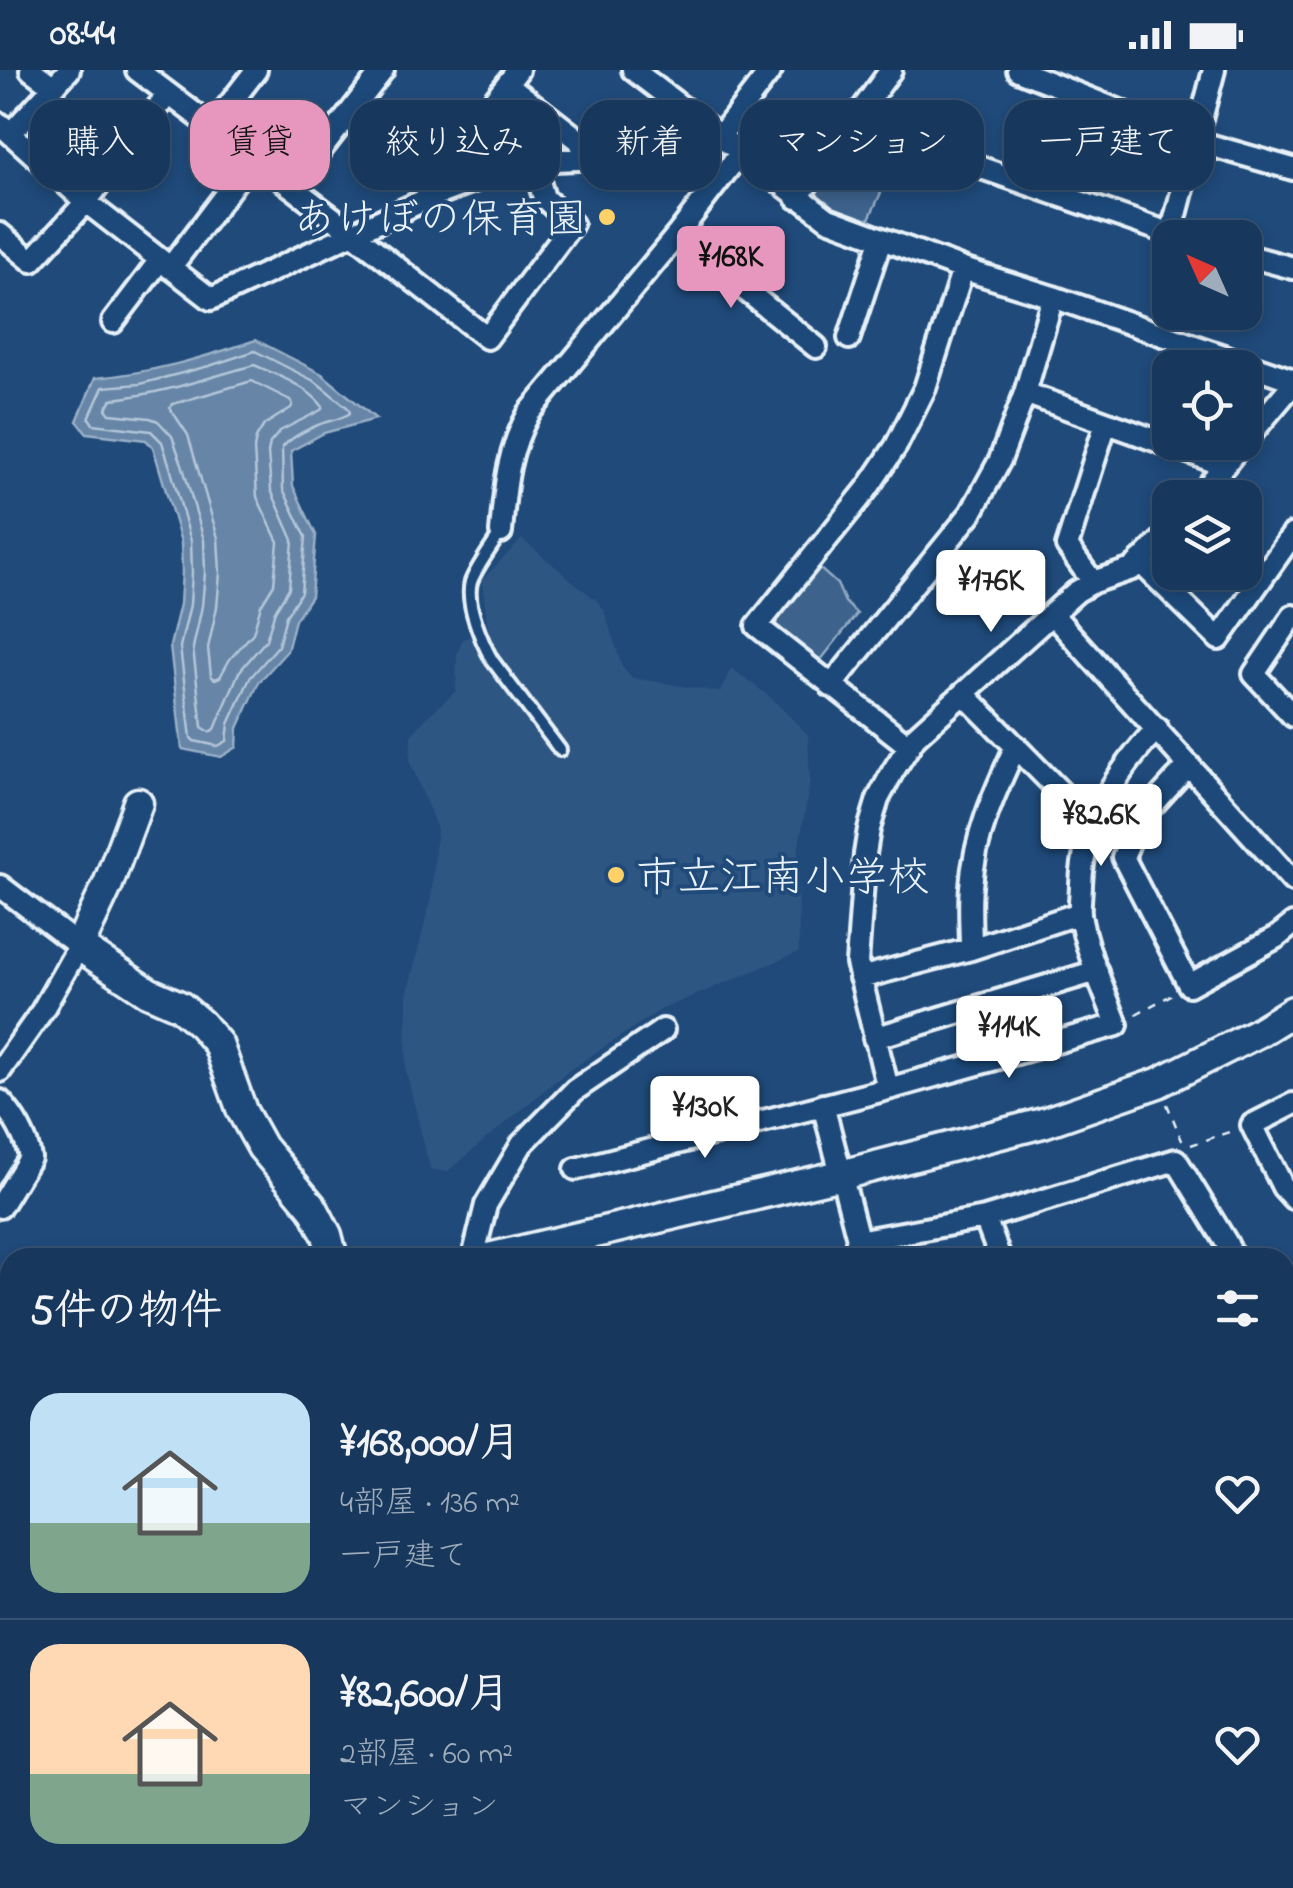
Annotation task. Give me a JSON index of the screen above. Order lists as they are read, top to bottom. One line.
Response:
{"places":["あけぼの保育園","市立江南小学校"],"north":"top left","page":{"status":"08:44","chip":["購入","賃貸","絞り込み","新着","マンション","一戸建て"],"price":["¥168K","¥176K","¥82.6K","¥114K","¥130K"],"heading":"5件の物件","list":[{"name":"¥168,000/月","note":"4部屋 · 136 m² · 一戸建て"},{"name":"¥82,600/月","note":"2部屋 · 60 m² · マンション"}]}}
